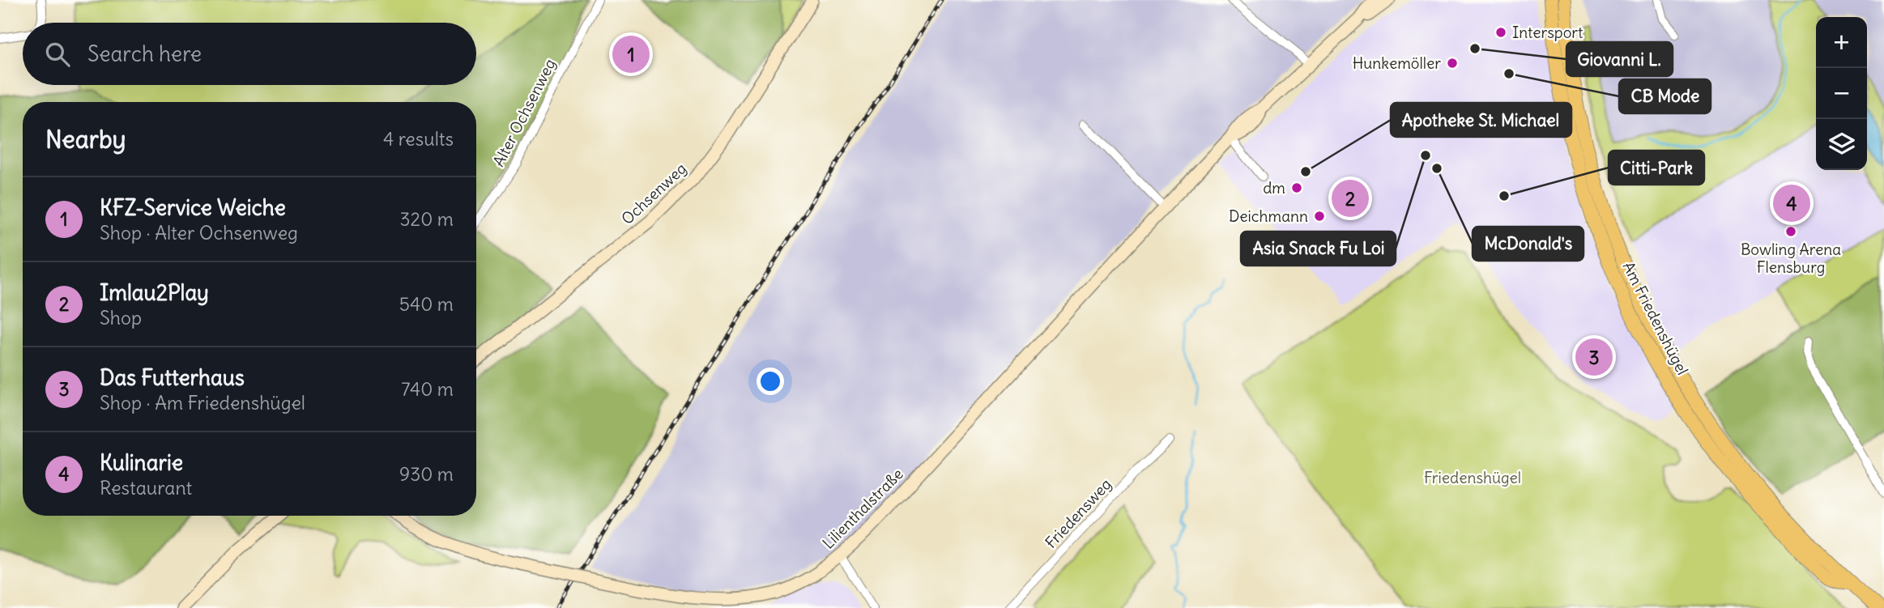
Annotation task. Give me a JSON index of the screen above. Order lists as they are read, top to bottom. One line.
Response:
{"streets":{"main road":["Am Friedenshügel"],"street":["Alter Ochsenweg","Ochsenweg","Lilienthalstraße","Friedensweg"]},"parks":["Friedenshügel"],"places":["Intersport","Giovanni L.","Hunkemöller","CB Mode","Asia Snack Fu Loi","McDonald's","Apotheke St. Michael","dm","Citti-Park","Deichmann","Bowling Arena Flensburg"],"page":{"map_buttons":["+","−"],"search":"Search here","pins":["1","2","4","3"],"heading":["Nearby","4 results"],"list":[{"mark":"1","name":"KFZ-Service Weiche","note":"Shop · Alter Ochsenweg","value":"320 m"},{"mark":"2","name":"Imlau2Play","note":"Shop","value":"540 m"},{"mark":"3","name":"Das Futterhaus","note":"Shop · Am Friedenshügel","value":"740 m"},{"mark":"4","name":"Kulinarie","note":"Restaurant","value":"930 m"}]}}
